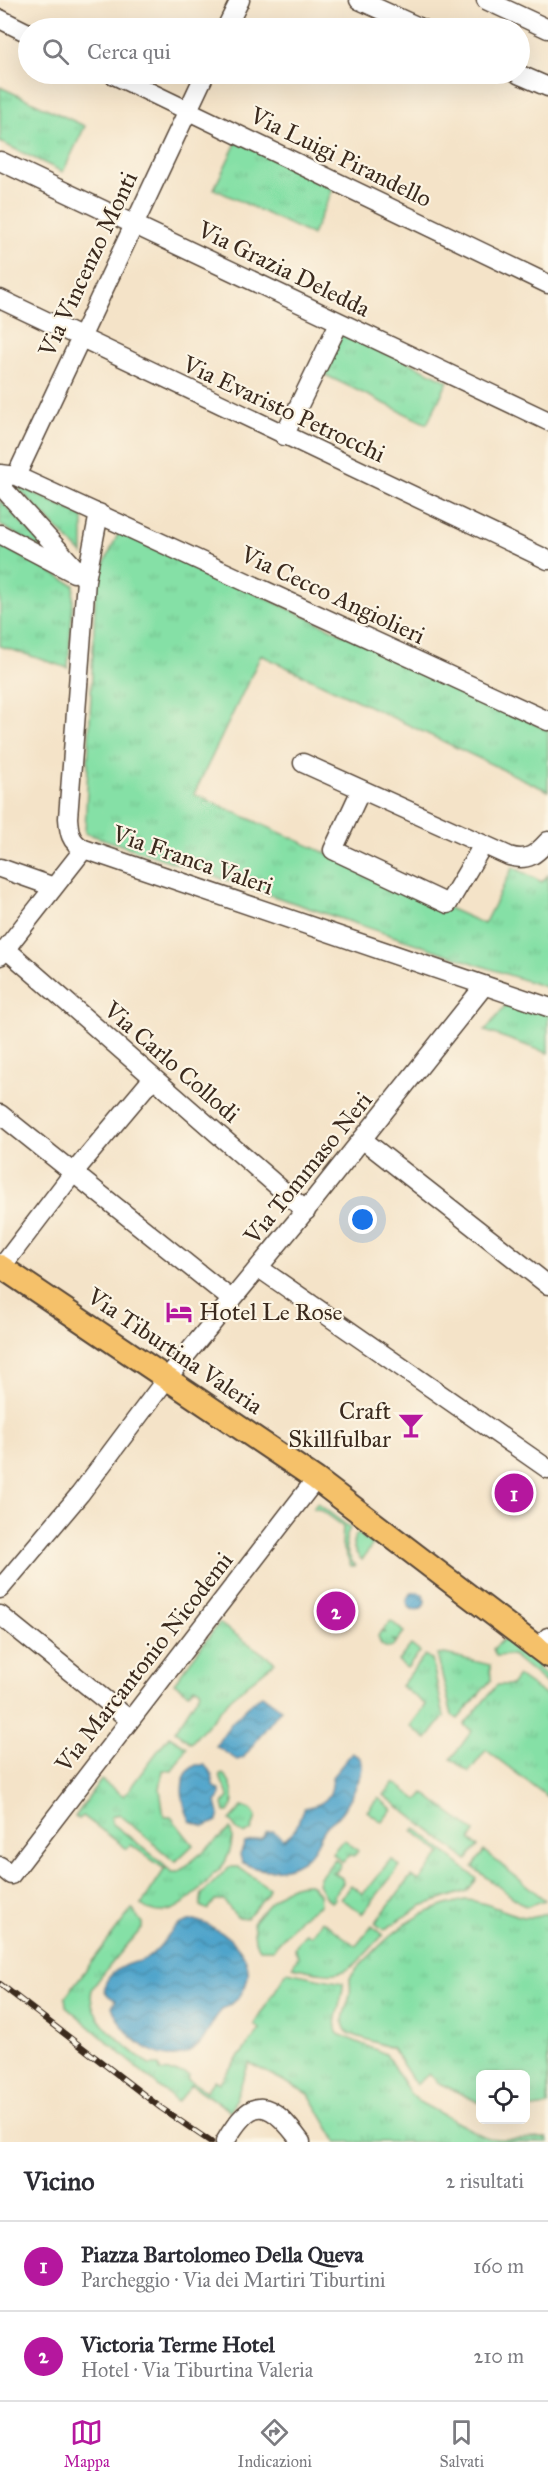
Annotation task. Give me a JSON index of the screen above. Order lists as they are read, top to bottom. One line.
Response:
{"streets":{"main road":["Via Tiburtina Valeria"],"street":["Via Luigi Pirandello","Via Vincenzo Monti","Via Grazia Deledda","Via Evaristo Petrocchi","Via Cecco Angiolieri","Via Franca Valeri","Via Carlo Collodi","Via Tommaso Neri","Via Marcantonio Nicodemi"]},"crossings":[["Via Luigi Pirandello","Via Vincenzo Monti"],["Via Vincenzo Monti","Via Grazia Deledda"],["Via Vincenzo Monti","Via Evaristo Petrocchi"],["Via Vincenzo Monti","Via Cecco Angiolieri"],["Via Cecco Angiolieri","Via Franca Valeri"],["Via Franca Valeri","Via Tommaso Neri"],["Via Carlo Collodi","Via Tommaso Neri"],["Via Tommaso Neri","Via Tiburtina Valeria"],["Via Tiburtina Valeria","Via Marcantonio Nicodemi"]],"places":{"hotel":["Hotel Le Rose"],"bar":["Craft Skillfulbar"]},"page":{"search":"Cerca qui","pins":["1","2"],"heading":["Vicino","2 risultati"],"list":[{"mark":"1","name":"Piazza Bartolomeo Della Queva","note":"Parcheggio · Via dei Martiri Tiburtini","value":"160 m"},{"mark":"2","name":"Victoria Terme Hotel","note":"Hotel · Via Tiburtina Valeria","value":"210 m"}],"nav":["Mappa","Indicazioni","Salvati"]}}
